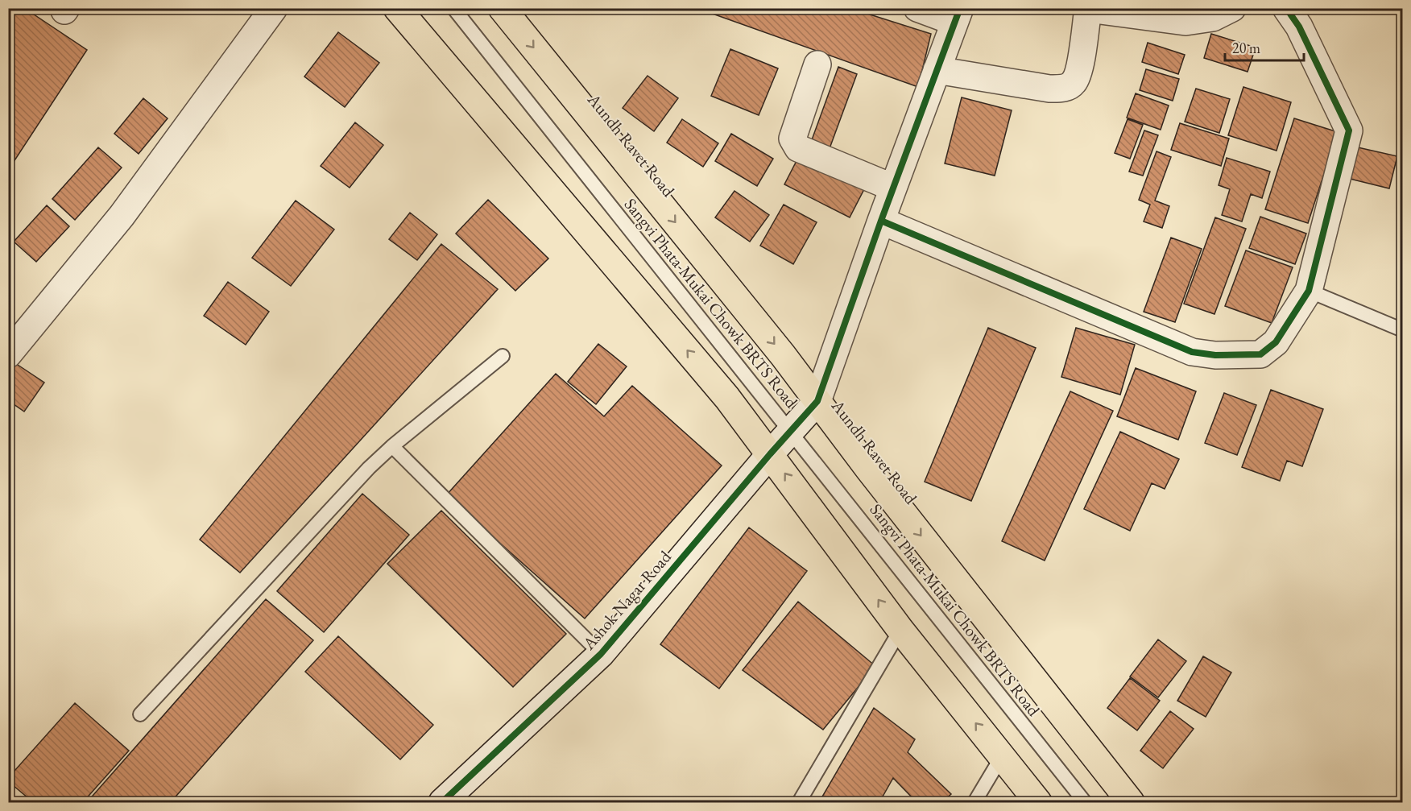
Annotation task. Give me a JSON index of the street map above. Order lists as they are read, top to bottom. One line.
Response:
{"streets":{"main road":["Aundh Ravet Road"],"street":["Ashok Nagar Road"],"lane":["Sangvi Phata-Mukai Chowk BRTS Road"]},"crossings":[["Aundh Ravet Road","Ashok Nagar Road"],["Sangvi Phata-Mukai Chowk BRTS Road","Ashok Nagar Road"]],"scale_bar":"20 m"}
